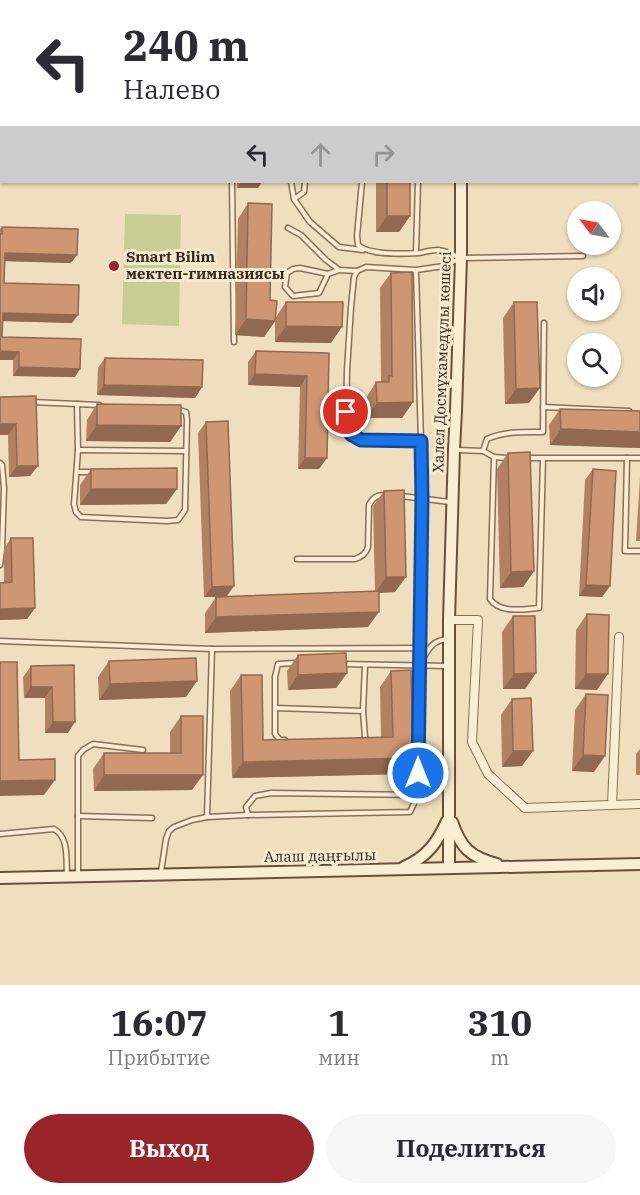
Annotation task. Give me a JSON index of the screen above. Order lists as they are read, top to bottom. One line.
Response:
{"streets":{"main road":["Халел Досмұхамедұлы көшесі","Алаш даңғылы"]},"crossings":[["Халел Досмұхамедұлы көшесі","Алаш даңғылы"]],"places":["Smart Bilim мектеп-гимназиясы"],"north":"top left","page":{"turn":["240 m","Налево"],"eta":["16:07","Прибытие","1","мин","310","m"],"buttons":["Выход","Поделиться"]}}
